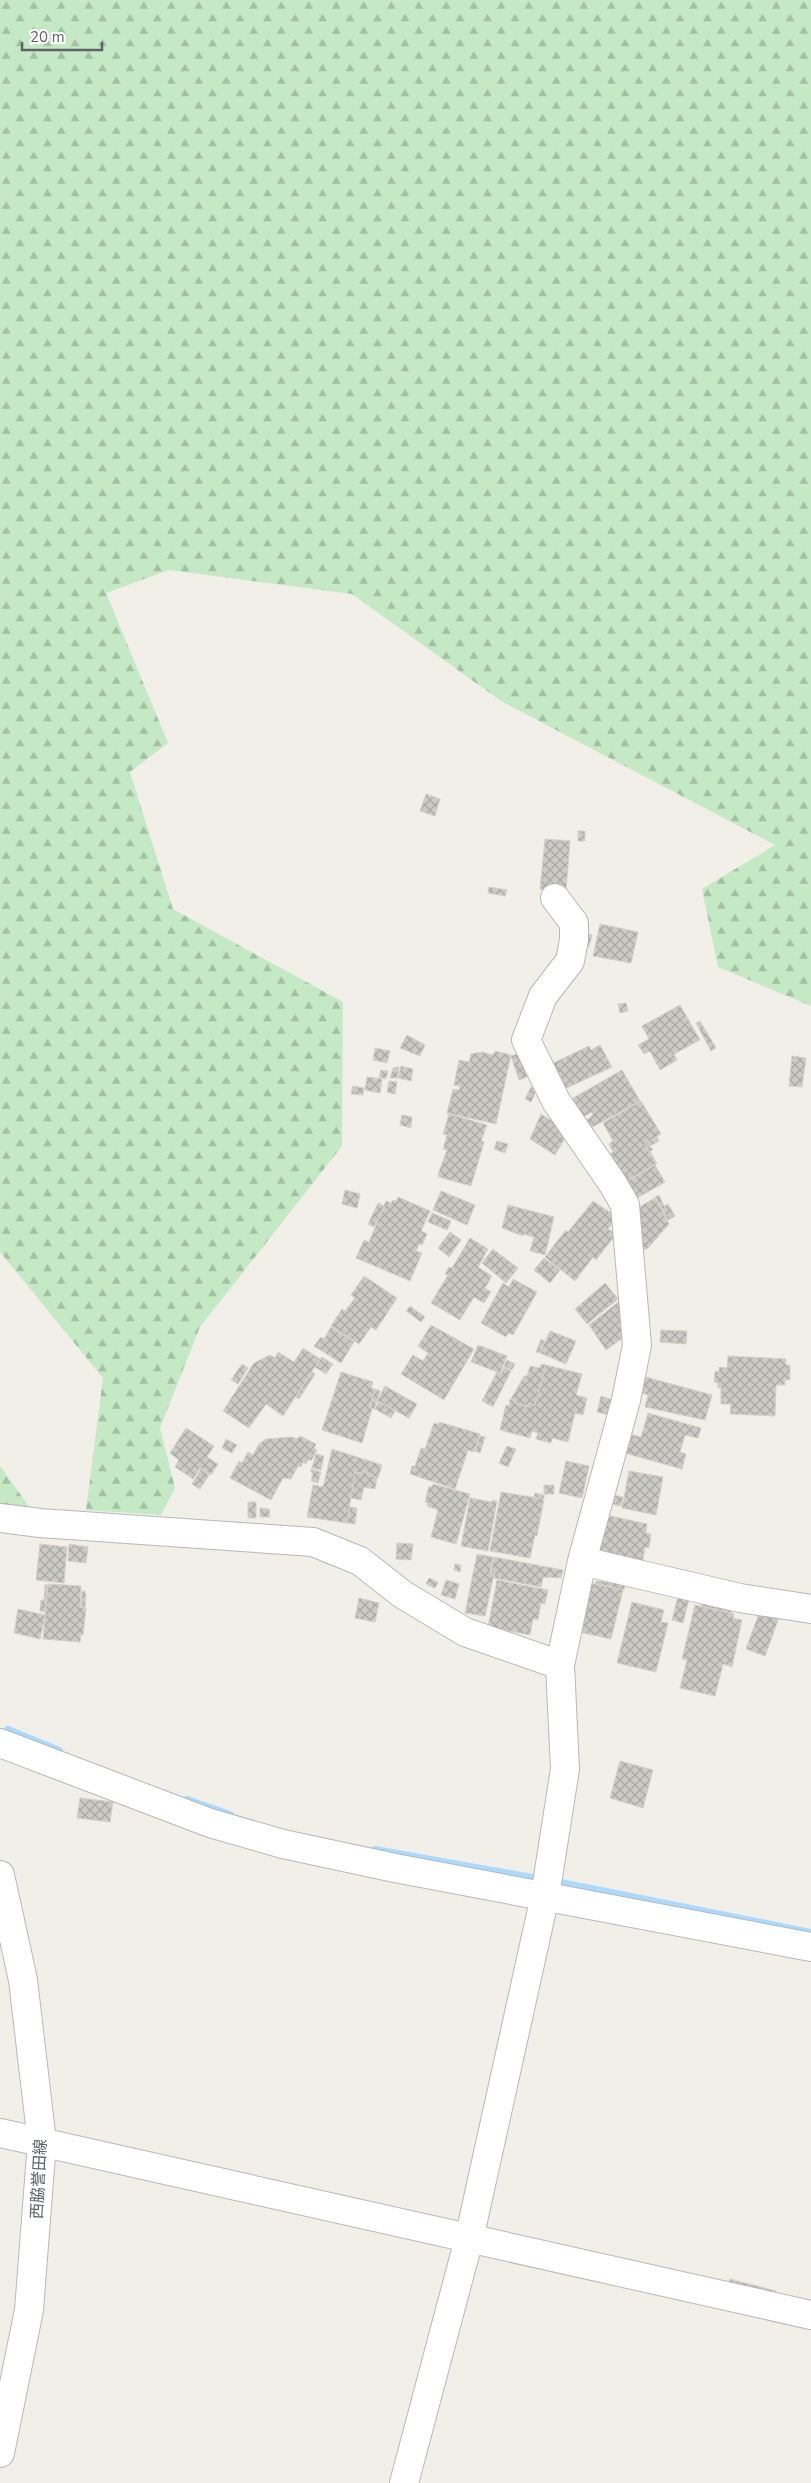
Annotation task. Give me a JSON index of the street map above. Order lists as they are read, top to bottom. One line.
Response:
{"streets":{"street":["西脇誉田線"]},"scale_bar":"20 m"}
